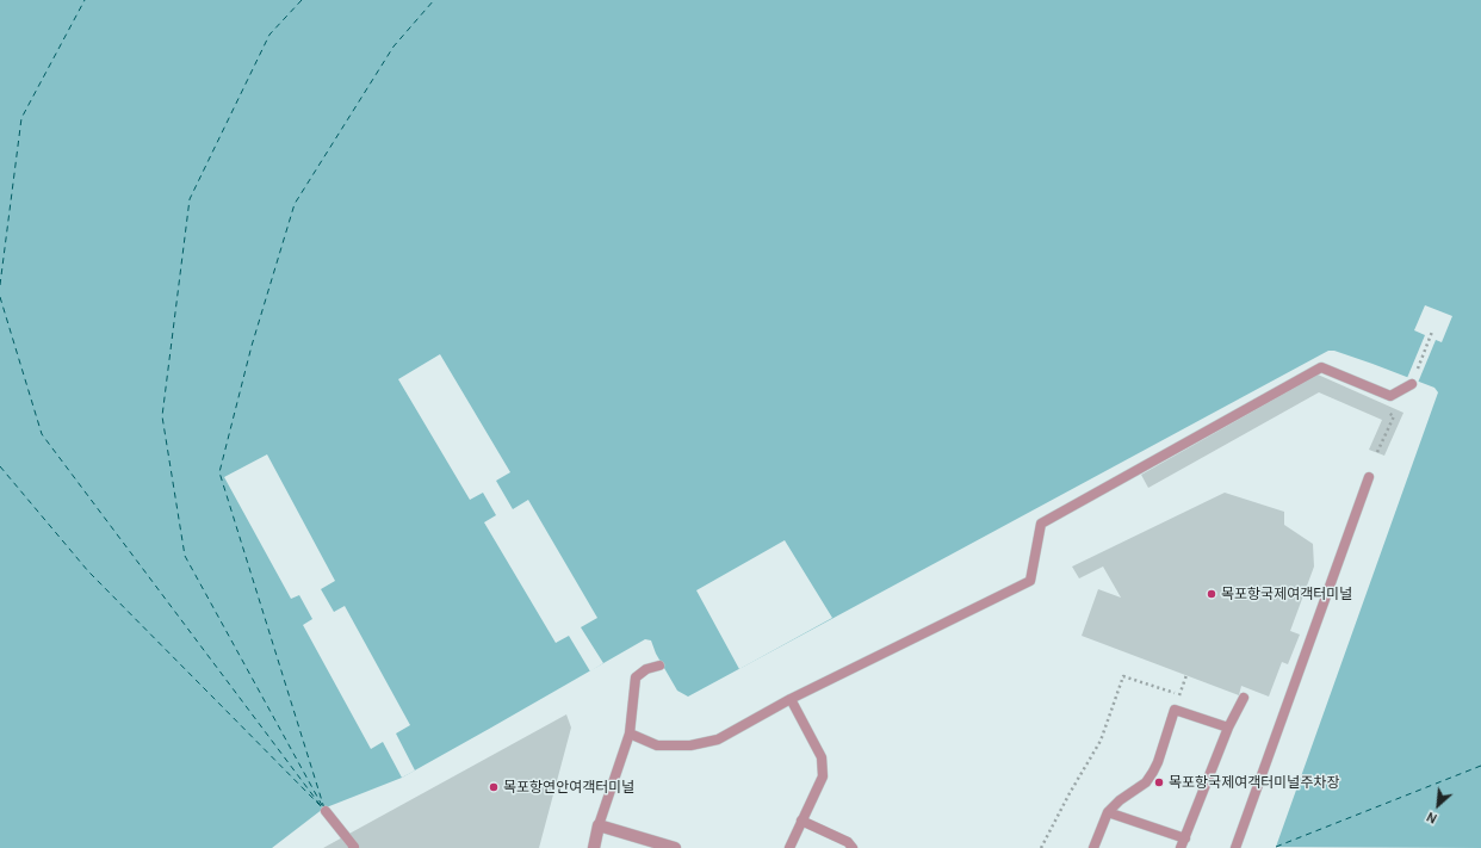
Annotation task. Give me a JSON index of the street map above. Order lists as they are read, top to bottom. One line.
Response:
{"places":["목포항국제여객터미널","목포항국제여객터미널주차장","목포항연안여객터미널"],"north":"bottom left"}
